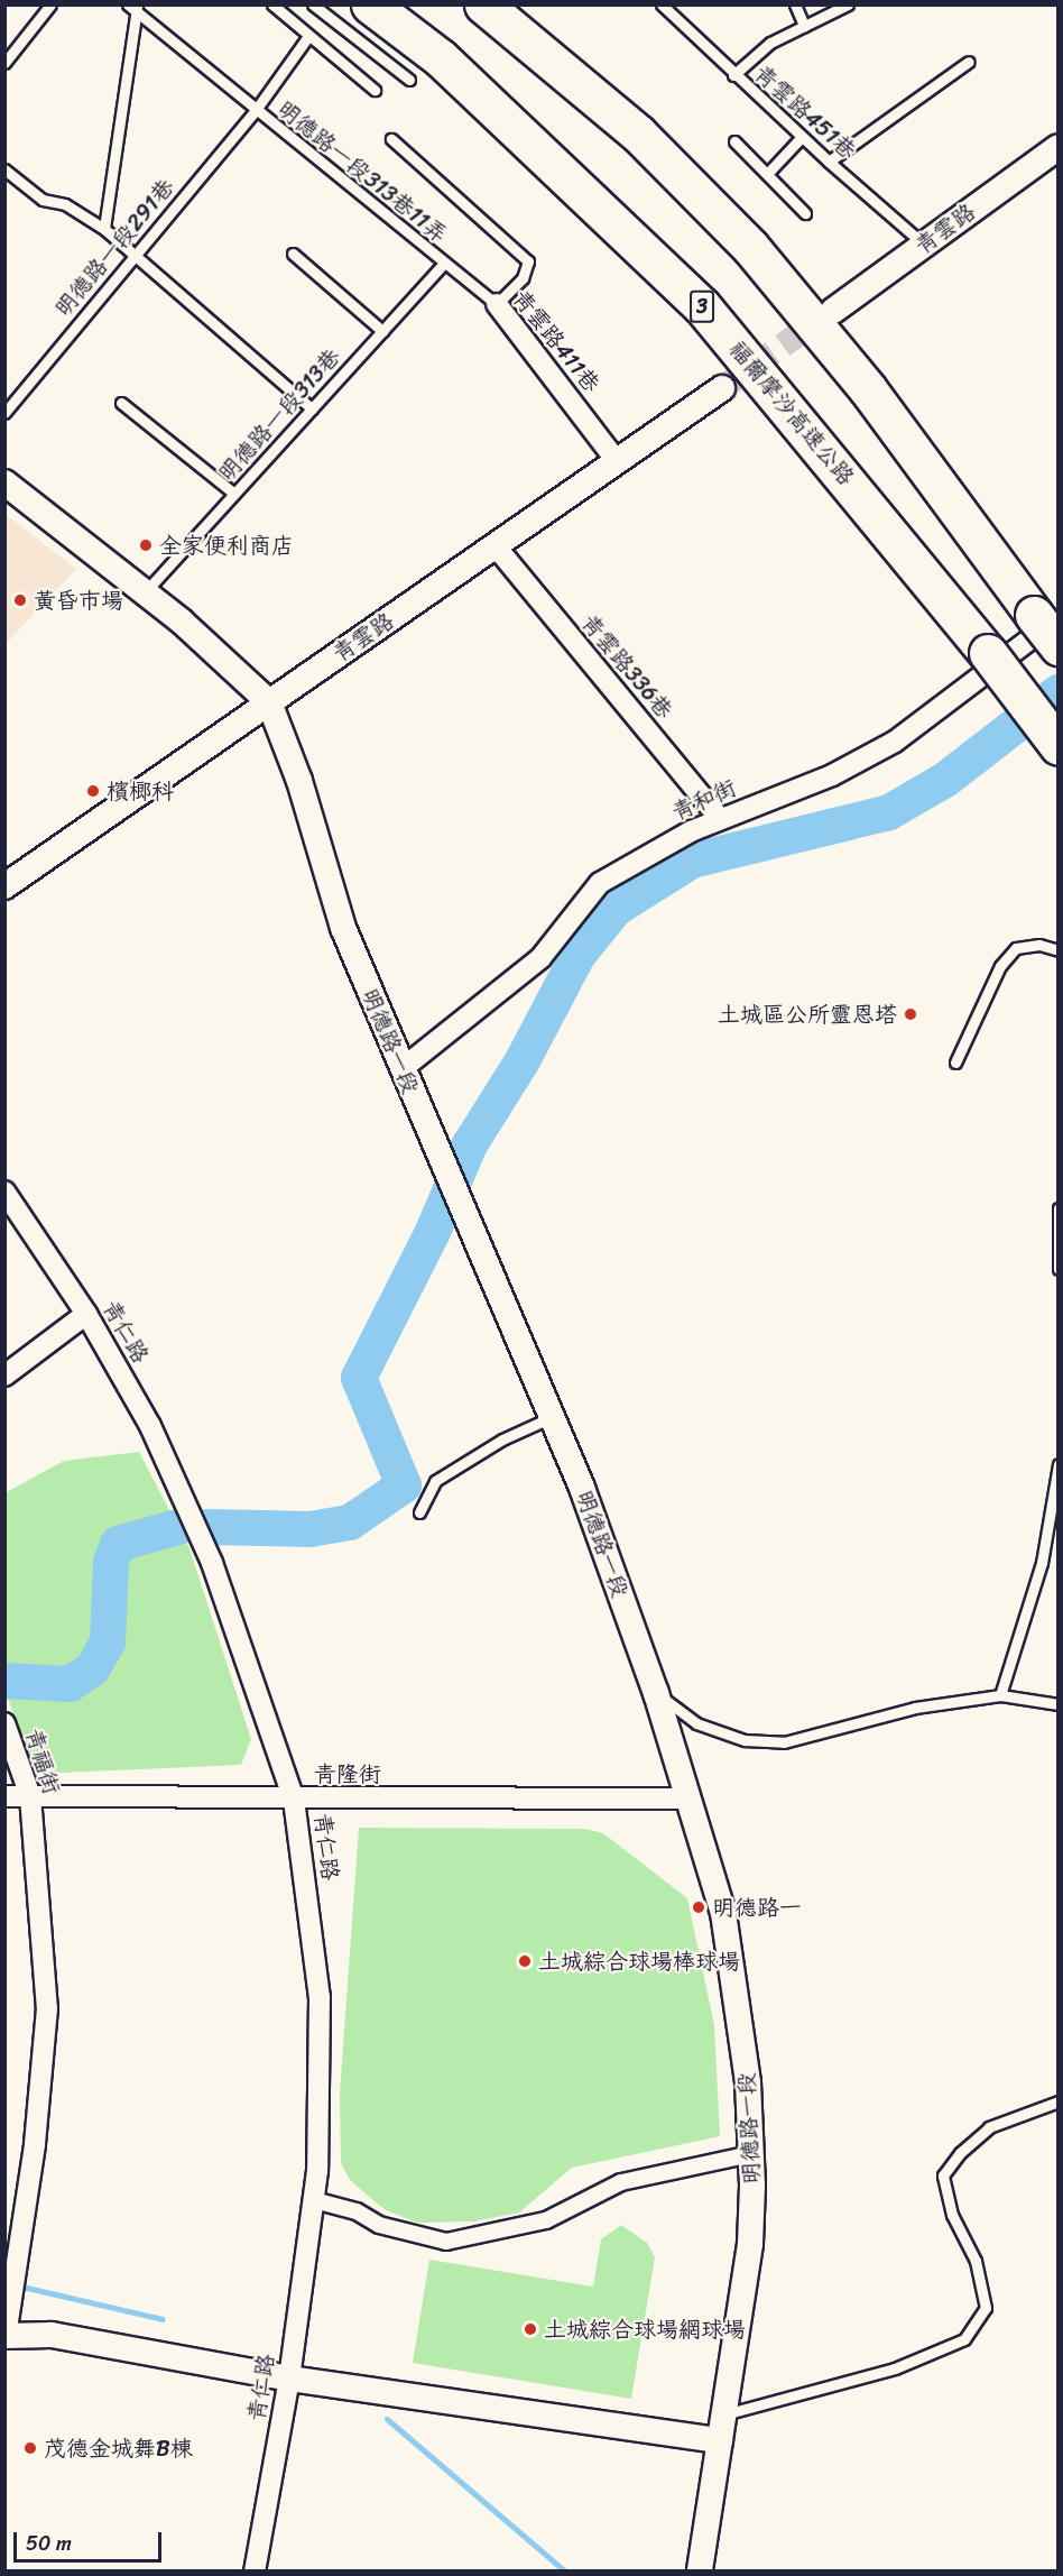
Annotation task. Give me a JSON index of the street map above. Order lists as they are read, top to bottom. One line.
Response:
{"streets":{"highway":["3","福爾摩沙高速公路"],"street":["青雲路","青雲路411巷","青雲路336巷","青和街","明德路一段","青仁路","青福街","青隆街"],"lane":["青雲路451巷","明德路一段313巷11弄","明德路一段291巷","明德路一段313巷"]},"crossings":[["青雲路451巷","青雲路"],["明德路一段313巷11弄","明德路一段291巷"],["明德路一段313巷11弄","青雲路411巷"],["明德路一段313巷11弄","明德路一段313巷"],["青雲路","青雲路411巷"],["青雲路","青雲路336巷"],["青雲路","明德路一段"],["青雲路411巷","明德路一段313巷"],["明德路一段313巷","明德路一段"],["青雲路336巷","青和街"],["青和街","明德路一段"],["明德路一段","青隆街"],["青仁路","青隆街"],["青福街","青隆街"]],"places":["全家便利商店","黃昏市場","檳榔科","土城區公所靈恩塔","明德路一","土城綜合球場棒球場","土城綜合球場網球場","茂德金城舞B棟"],"scale_bar":"50 m"}
